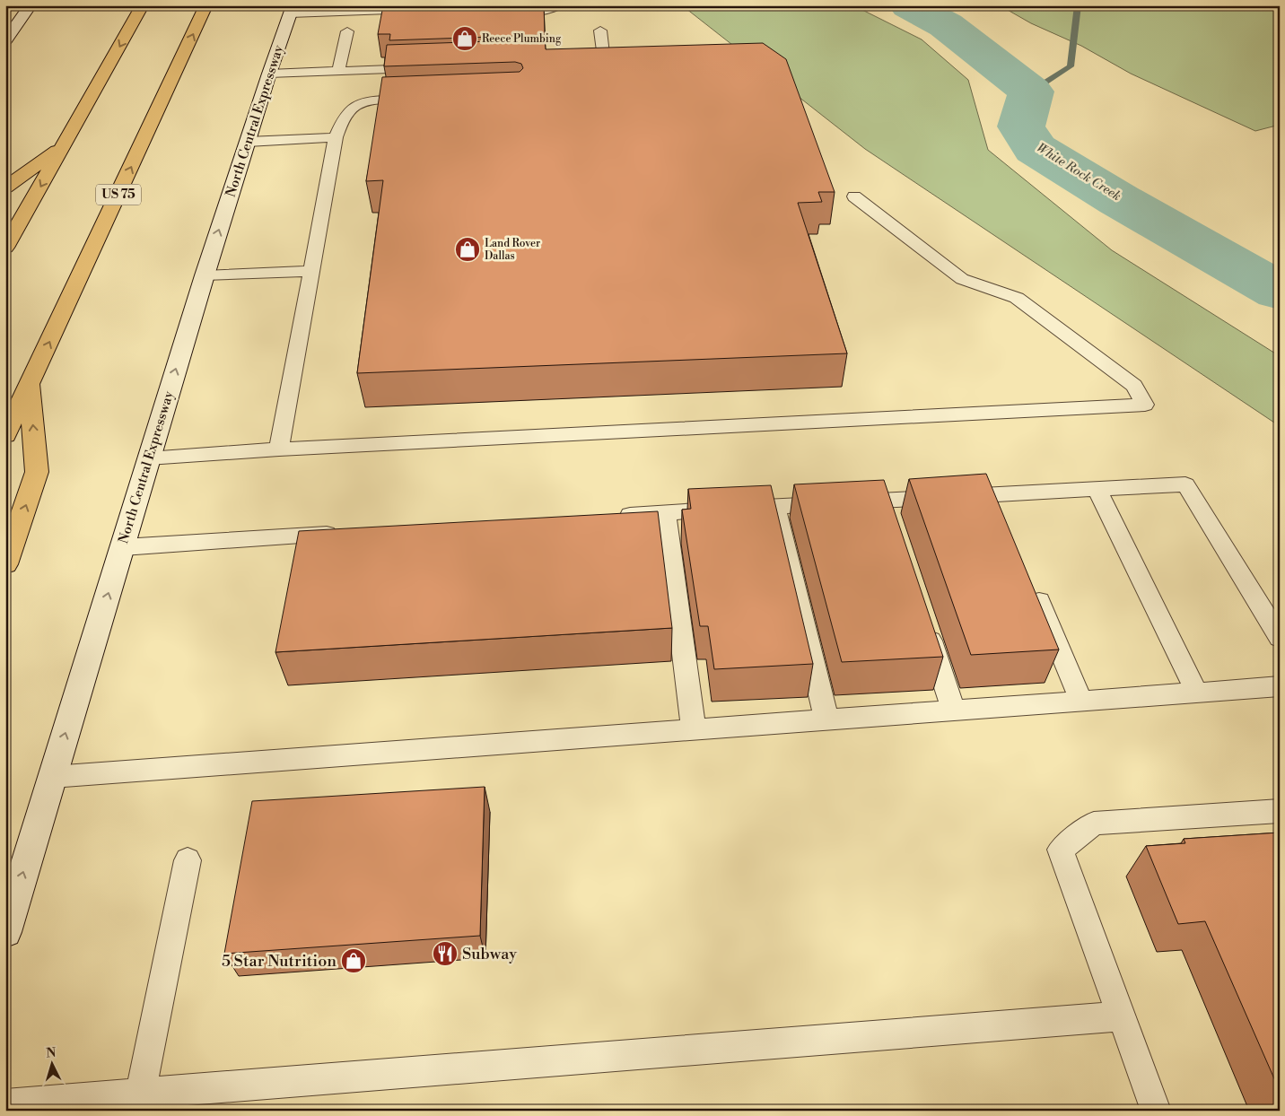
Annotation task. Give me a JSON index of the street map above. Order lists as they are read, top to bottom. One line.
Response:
{"streets":{"highway":["US 75"],"main road":["North Central Expressway"]},"one_way":["North Central Expressway"],"water":["White Rock Creek"],"places":{"shop":["Reece Plumbing","Land Rover Dallas","5 Star Nutrition"],"restaurant":["Subway"]},"north":"top"}
